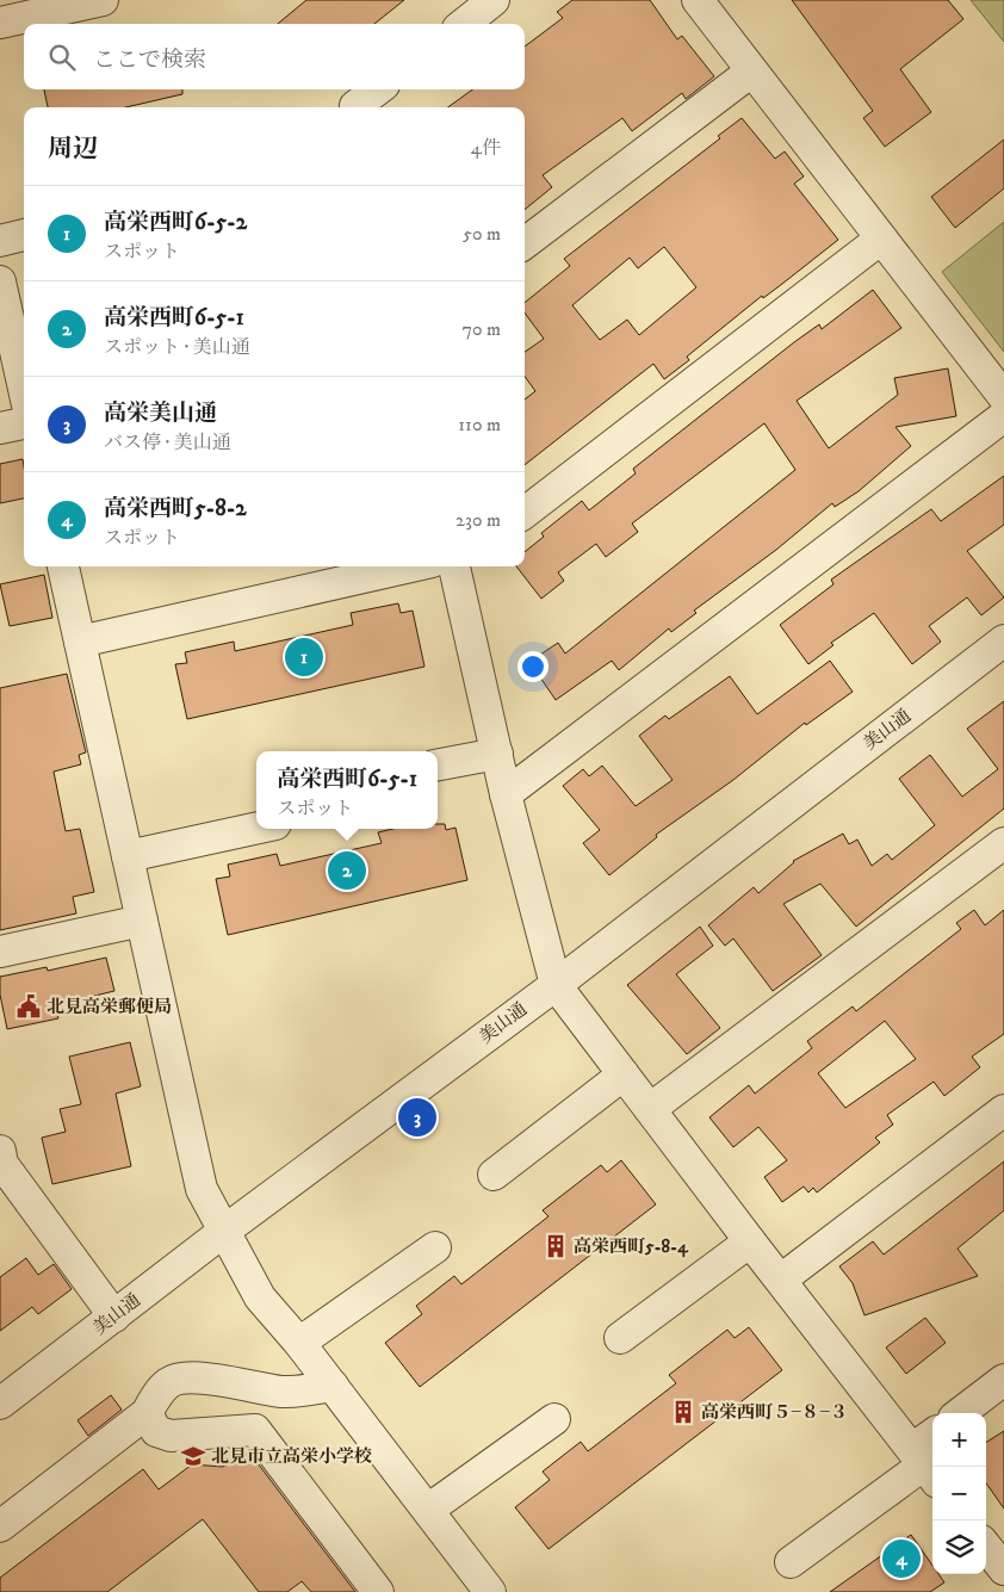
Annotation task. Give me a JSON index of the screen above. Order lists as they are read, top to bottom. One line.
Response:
{"streets":{"street":["美山通"]},"places":{"public building":["北見高栄郵便局"],"building":["高栄西町5-8-4","高栄西町５−８−３"],"school or university":["北見市立高栄小学校"]},"page":{"search":"ここで検索","heading":["周辺","4件"],"list":[{"mark":"1","name":"高栄西町6-5-2","note":"スポット","value":"50 m"},{"mark":"2","name":"高栄西町6-5-1","note":"スポット · 美山通","value":"70 m"},{"mark":"3","name":"高栄美山通","note":"バス停 · 美山通","value":"110 m"},{"mark":"4","name":"高栄西町5-8-2","note":"スポット","value":"230 m"}],"pins":["1","2","3","4"],"popup":["高栄西町6-5-1","スポット"],"map_buttons":["+","−"]}}
